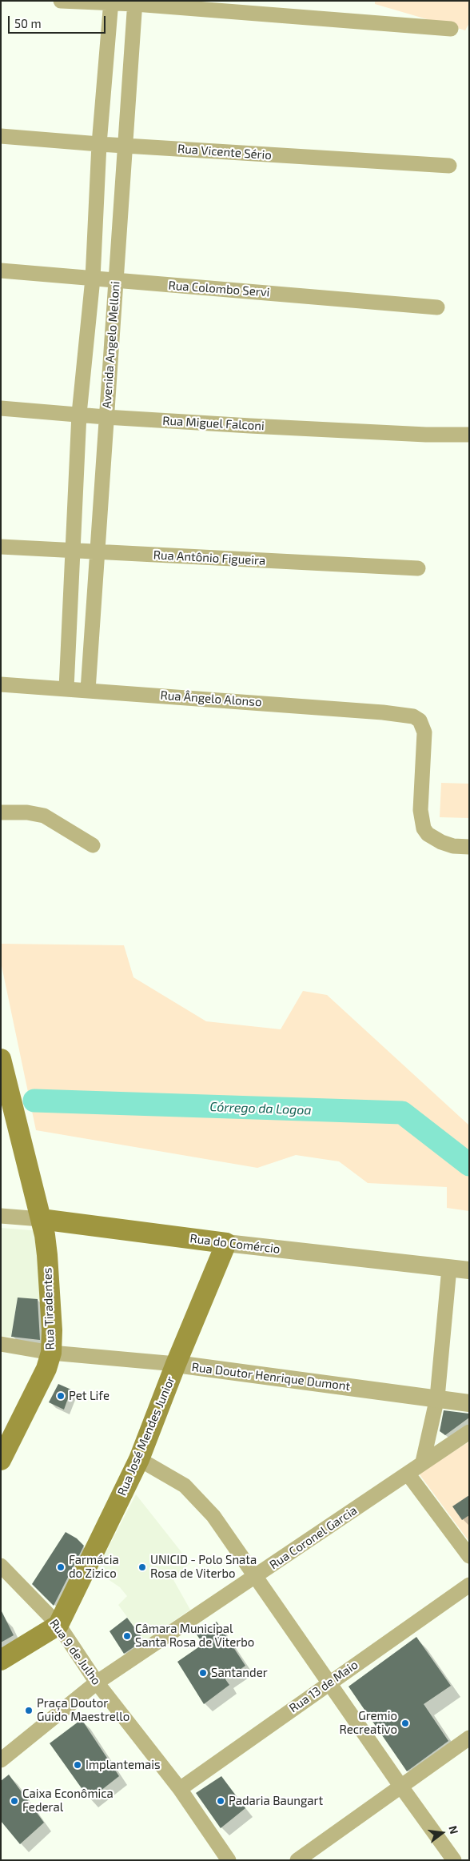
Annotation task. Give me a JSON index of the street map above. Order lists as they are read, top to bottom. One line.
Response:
{"streets":{"main road":["Rua do Comércio","Rua Tiradentes","Rua José Mendes Junior"],"street":["Rua Vicente Sério","Rua Colombo Servi","Avenida Angelo Melloni","Rua Miguel Falconi","Rua Antônio Figueira","Rua Ângelo Alonso","Rua Doutor Henrique Dumont","Rua Coronel Garcia","Rua 9 de Julho","Rua 13 de Maio"]},"crossings":[["Rua Vicente Sério","Avenida Angelo Melloni"],["Rua Colombo Servi","Avenida Angelo Melloni"],["Avenida Angelo Melloni","Rua Miguel Falconi"],["Avenida Angelo Melloni","Rua Antônio Figueira"],["Avenida Angelo Melloni","Rua Ângelo Alonso"],["Rua do Comércio","Rua Tiradentes"],["Rua do Comércio","Rua José Mendes Junior"],["Rua Tiradentes","Rua Doutor Henrique Dumont"],["Rua Doutor Henrique Dumont","Rua José Mendes Junior"],["Rua José Mendes Junior","Rua 9 de Julho"],["Rua Coronel Garcia","Rua 9 de Julho"],["Rua 9 de Julho","Rua 13 de Maio"]],"water":["Córrego da Logoa"],"places":["Pet Life","Farmácia do Zizico","UNICID - Polo Snata Rosa de Viterbo","Câmara Municipal Santa Rosa de Viterbo","Santander","Praça Doutor Guido Maestrello","Gremio Recreativo","Implantemais","Caixa Econômica Federal","Padaria Baungart"],"scale_bar":"50 m","north":"right"}
